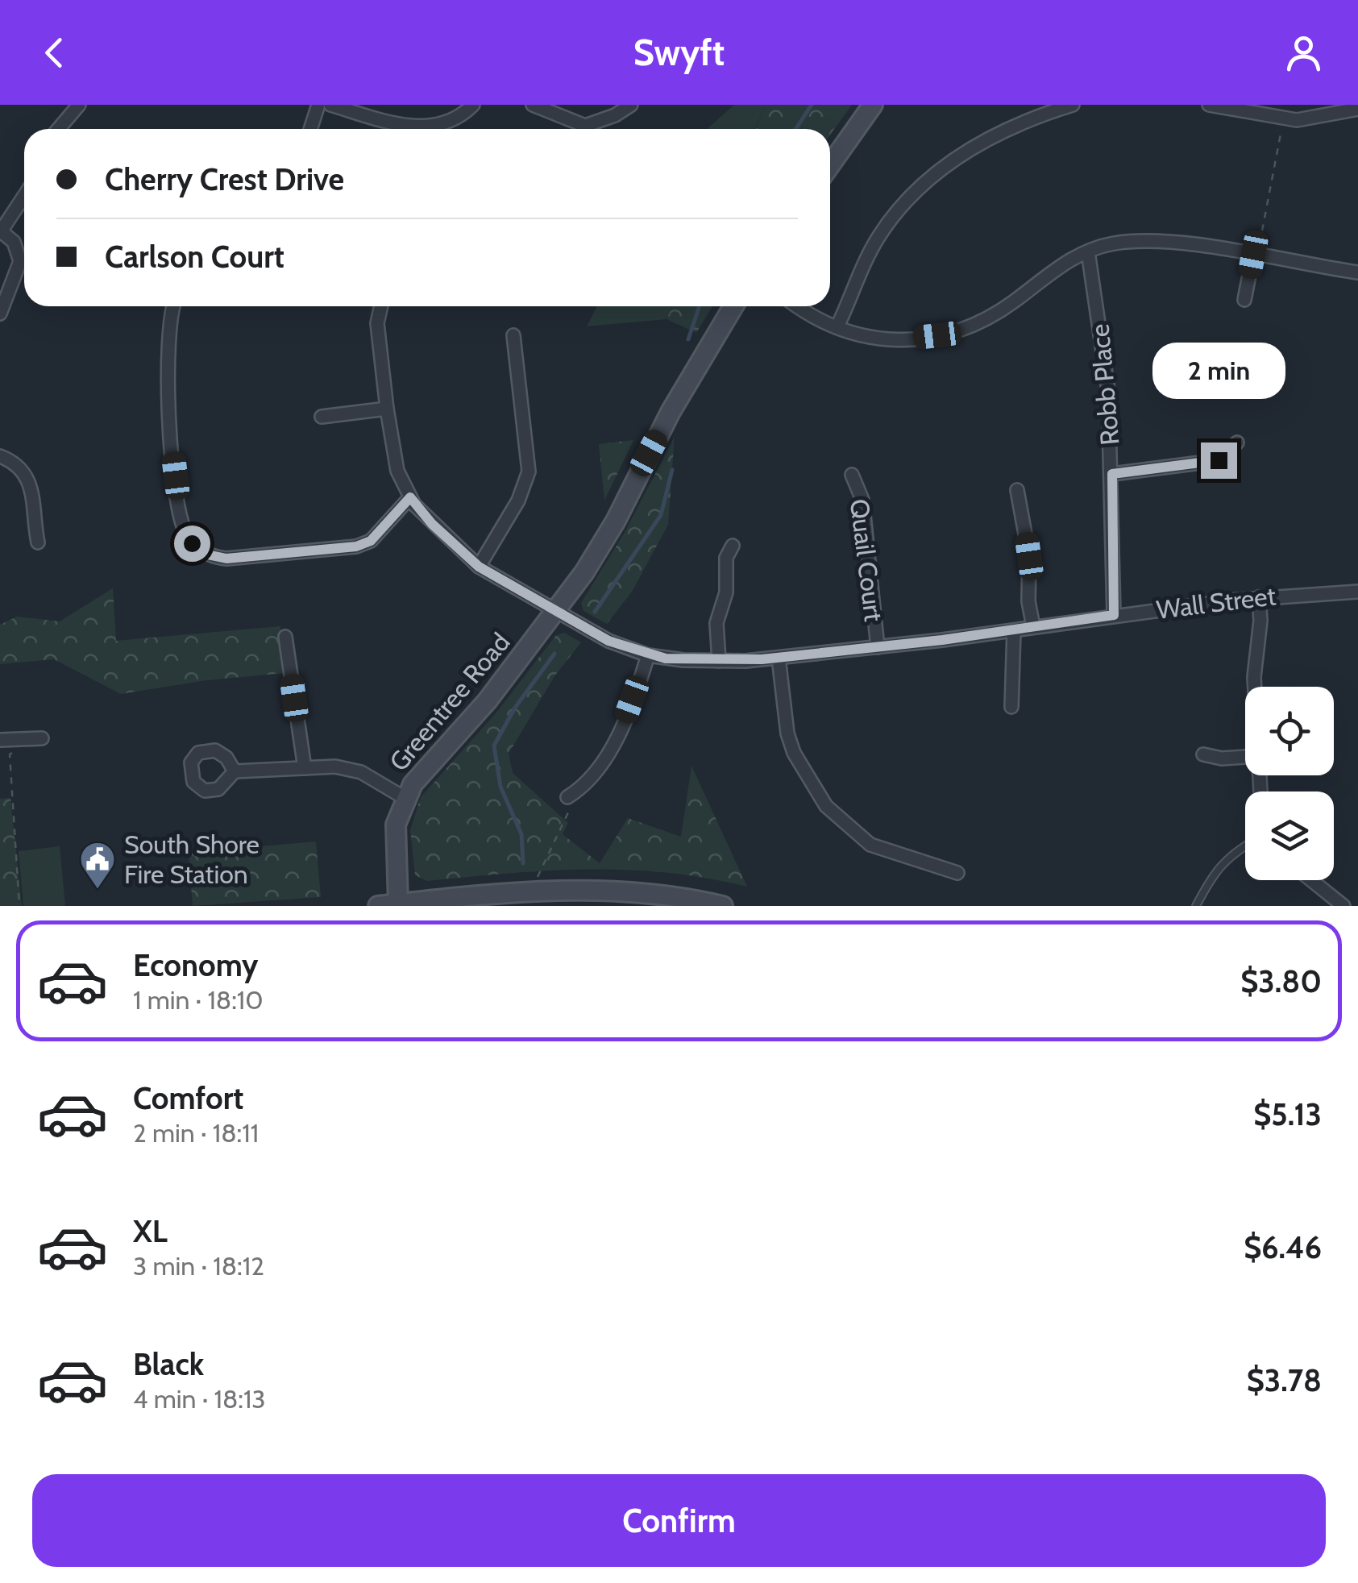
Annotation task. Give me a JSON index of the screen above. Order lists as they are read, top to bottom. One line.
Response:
{"streets":{"street":["Robb Place","Quail Court","Wall Street","Greentree Road"]},"crossings":[["Robb Place","Wall Street"],["Quail Court","Wall Street"],["Wall Street","Greentree Road"]],"places":{"public building":["South Shore Fire Station"]},"page":{"header":"Swyft","banner":["Cherry Crest Drive","Carlson Court"],"bubble":"2 min","list":[{"name":"Economy","note":"1 min · 18:10","value":"$3.80"},{"name":"Comfort","note":"2 min · 18:11","value":"$5.13"},{"name":"XL","note":"3 min · 18:12","value":"$6.46"},{"name":"Black","note":"4 min · 18:13","value":"$3.78"}],"buttons":"Confirm"}}
